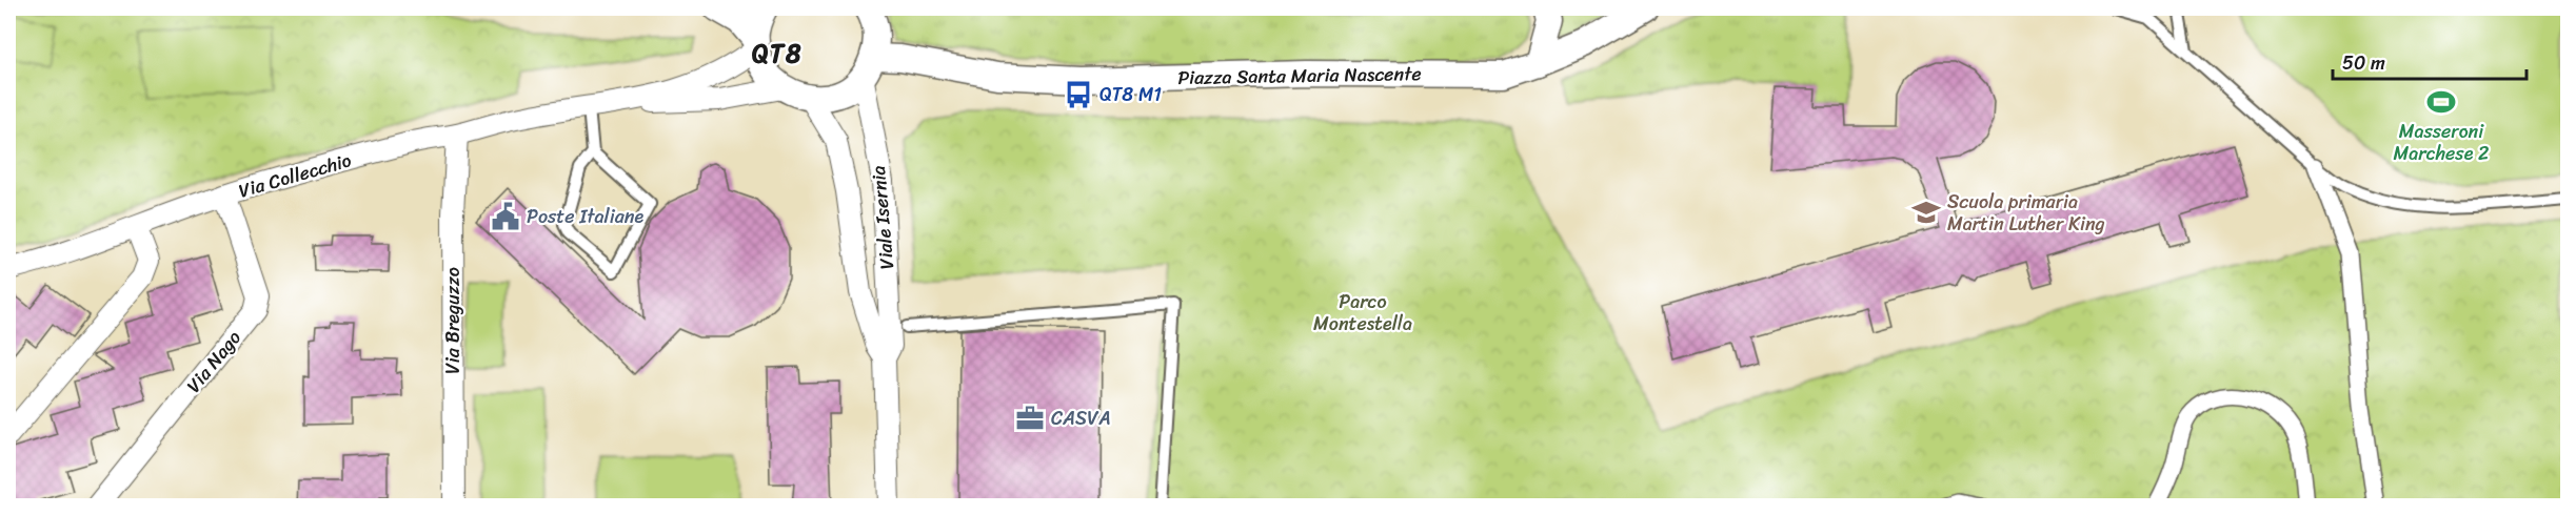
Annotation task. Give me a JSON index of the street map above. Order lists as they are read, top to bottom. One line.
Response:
{"streets":{"street":["Piazza Santa Maria Nascente","Via Collecchio","Viale Isernia","Via Breguzzo","Via Nago"]},"crossings":[["Piazza Santa Maria Nascente","Viale Isernia"],["Via Collecchio","Via Breguzzo"],["Via Collecchio","Via Nago"]],"districts":["QT8"],"parks":["Parco Montestella"],"places":{"bus stop":["QT8 M1"],"sports":["Masseroni Marchese 2"],"school or university":["Scuola primaria Martin Luther King"],"public building":["Poste Italiane"],"office":["CASVA"]},"scale_bar":"50 m"}
